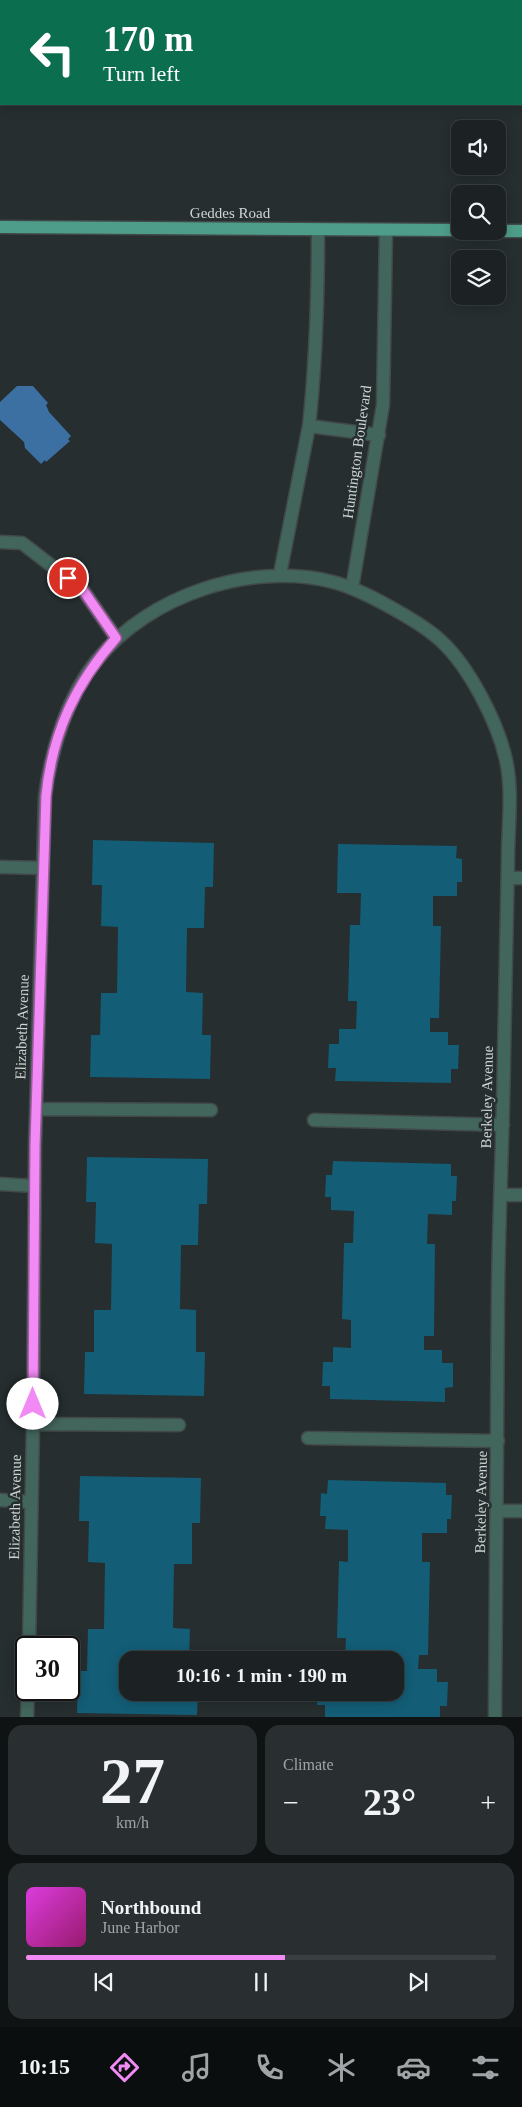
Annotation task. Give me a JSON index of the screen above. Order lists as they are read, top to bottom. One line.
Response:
{"streets":{"main road":["Geddes Road"],"street":["Huntington Boulevard","Elizabeth Avenue","Berkeley Avenue"]},"crossings":[["Geddes Road","Huntington Boulevard"],["Huntington Boulevard","Berkeley Avenue"],["Elizabeth Avenue","Berkeley Avenue"]],"page":{"turn":["170 m","Turn left"],"limit":"30","trip":"10:16 · 1 min · 190 m","tile":[["27","km/h"],"Climate"],"heat":["−","23°","+"],"song":["Northbound","June Harbor"],"tabs":"10:15"}}
